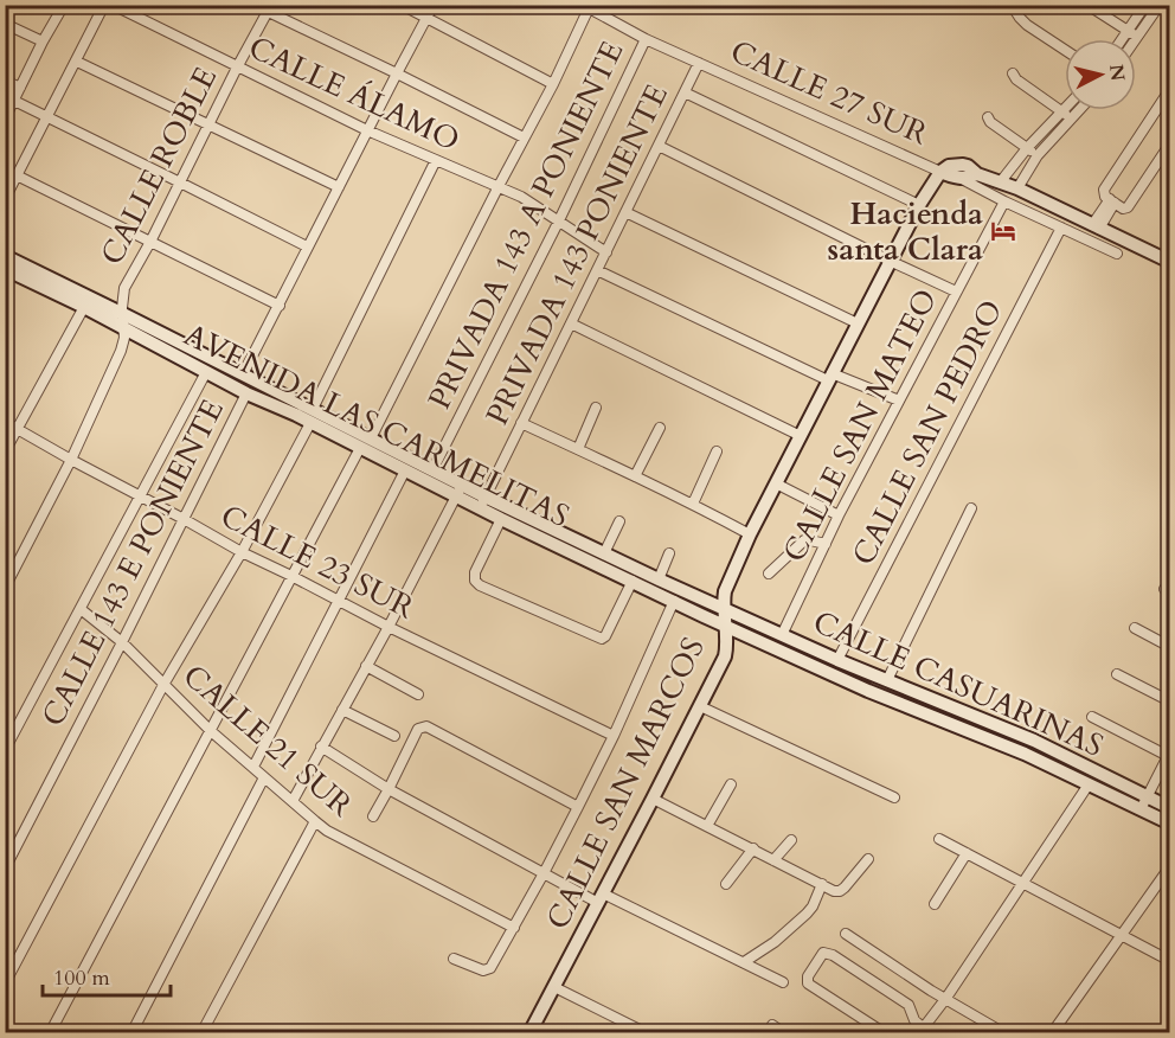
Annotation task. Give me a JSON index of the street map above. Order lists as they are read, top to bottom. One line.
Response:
{"streets":{"street":["CALLE 27 SUR","CALLE ÁLAMO","CALLE ROBLE","PRIVADA 143 A PONIENTE","PRIVADA 143 PONIENTE","AVENIDA LAS CARMELITAS","CALLE SAN MATEO","CALLE SAN PEDRO","CALLE 23 SUR","CALLE 143 E PONIENTE","CALLE CASUARINAS","CALLE 21 SUR","CALLE SAN MARCOS"]},"crossings":[["CALLE 27 SUR","PRIVADA 143 A PONIENTE"],["CALLE 27 SUR","PRIVADA 143 PONIENTE"],["CALLE 27 SUR","CALLE SAN MARCOS"],["CALLE ÁLAMO","CALLE ROBLE"],["CALLE ÁLAMO","PRIVADA 143 A PONIENTE"],["CALLE ÁLAMO","PRIVADA 143 PONIENTE"],["CALLE ÁLAMO","CALLE 143 E PONIENTE"],["CALLE ROBLE","AVENIDA LAS CARMELITAS"],["CALLE ROBLE","CALLE 23 SUR"],["PRIVADA 143 A PONIENTE","AVENIDA LAS CARMELITAS"],["PRIVADA 143 PONIENTE","AVENIDA LAS CARMELITAS"],["AVENIDA LAS CARMELITAS","CALLE 143 E PONIENTE"],["AVENIDA LAS CARMELITAS","CALLE CASUARINAS"],["AVENIDA LAS CARMELITAS","CALLE SAN MARCOS"],["CALLE SAN MATEO","CALLE CASUARINAS"],["CALLE SAN PEDRO","CALLE CASUARINAS"],["CALLE 23 SUR","CALLE 143 E PONIENTE"],["CALLE 143 E PONIENTE","CALLE 21 SUR"],["CALLE CASUARINAS","CALLE SAN MARCOS"]],"places":{"hotel":["Hacienda santa Clara"]},"scale_bar":"100 m","north":"right"}
